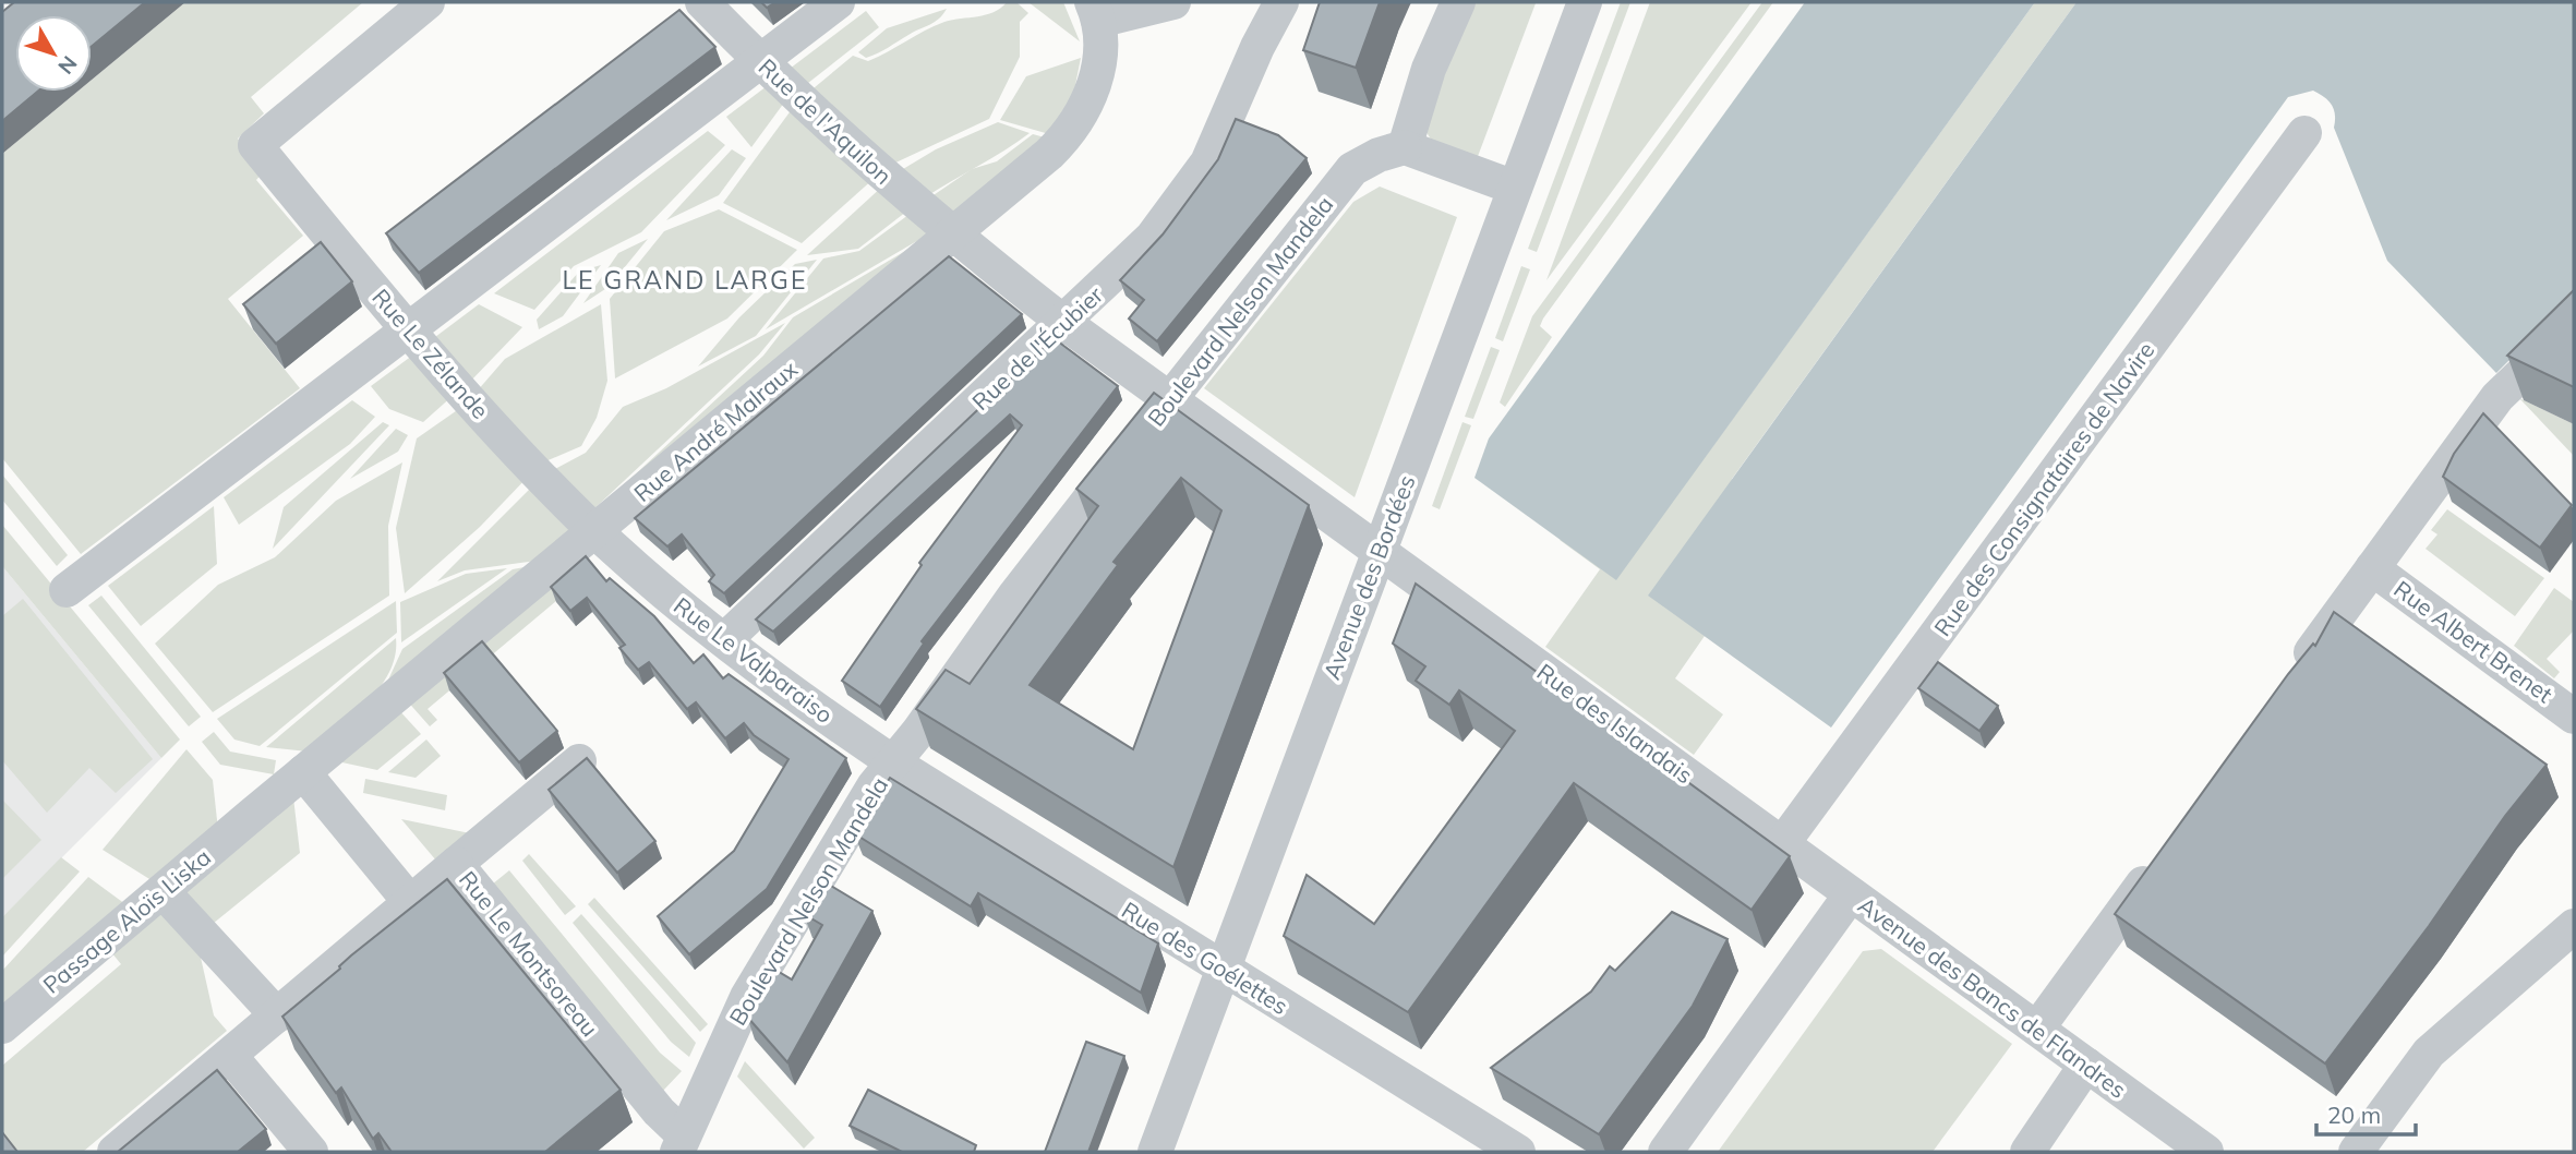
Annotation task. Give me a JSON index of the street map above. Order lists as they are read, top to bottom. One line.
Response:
{"streets":{"street":["Rue de l'Aquilon","Boulevard Nelson Mandela","Rue de l'Écubier","Rue Le Zélande","Rue André Malraux","Rue des Consignataires de Navire","Avenue des Bordées","Rue Albert Brenet","Rue Le Valparaiso","Rue des Islandais","Passage Aloïs Liska","Rue Le Montsoreau","Rue des Goélettes","Avenue des Bancs de Flandres"]},"crossings":[["Rue de l'Aquilon","Boulevard Nelson Mandela"],["Rue de l'Aquilon","Rue de l'Écubier"],["Rue de l'Aquilon","Rue André Malraux"],["Rue de l'Aquilon","Rue des Islandais"],["Boulevard Nelson Mandela","Rue Le Valparaiso"],["Boulevard Nelson Mandela","Rue des Islandais"],["Boulevard Nelson Mandela","Rue Le Montsoreau"],["Boulevard Nelson Mandela","Rue des Goélettes"],["Rue de l'Écubier","Rue Le Valparaiso"],["Rue Le Zélande","Rue André Malraux"],["Rue Le Zélande","Rue Le Valparaiso"],["Rue André Malraux","Rue Le Valparaiso"],["Rue André Malraux","Passage Aloïs Liska"],["Rue des Consignataires de Navire","Rue des Islandais"],["Avenue des Bordées","Rue des Islandais"],["Avenue des Bordées","Rue des Goélettes"],["Rue Le Valparaiso","Rue des Goélettes"],["Rue des Islandais","Avenue des Bancs de Flandres"]],"districts":["LE GRAND LARGE"],"scale_bar":"20 m","north":"bottom right"}
